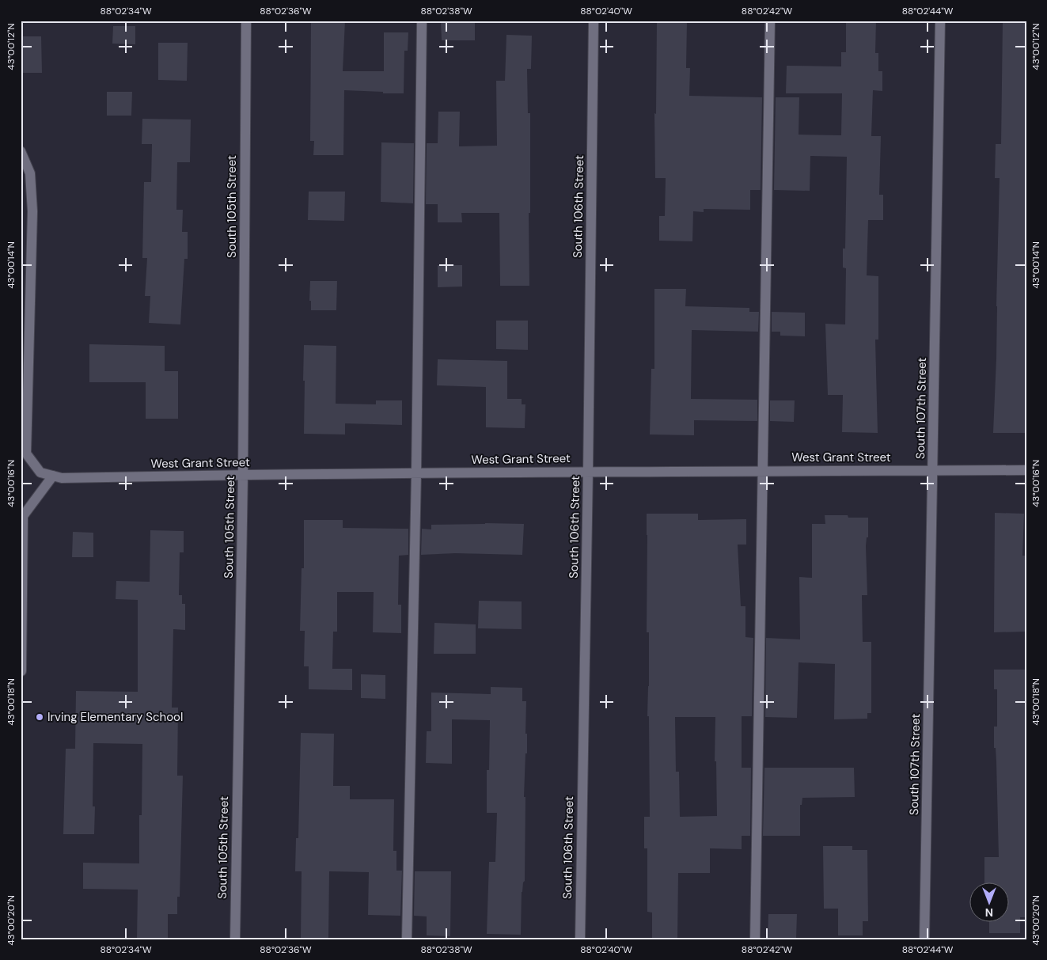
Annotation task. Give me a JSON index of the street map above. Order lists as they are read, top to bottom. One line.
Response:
{"streets":{"street":["South 105th Street","South 106th Street","South 107th Street","West Grant Street"]},"crossings":[["South 105th Street","West Grant Street"],["South 106th Street","West Grant Street"],["South 107th Street","West Grant Street"]],"places":["Irving Elementary School"],"north":"bottom","coordinates":["88°02'34\"W","88°02'36\"W","88°02'38\"W","88°02'40\"W","88°02'42\"W","88°02'44\"W","43°00'12\"N","43°00'14\"N","43°00'16\"N","43°00'18\"N","43°00'20\"N"]}
